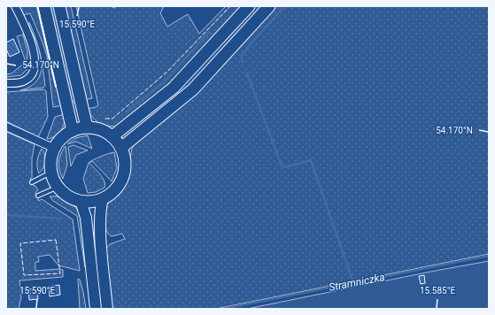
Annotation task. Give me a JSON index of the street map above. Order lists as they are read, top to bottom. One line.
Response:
{"water":["Stramniczka"],"coordinates":["15.590°E","54.170°N","15.585°E"]}
